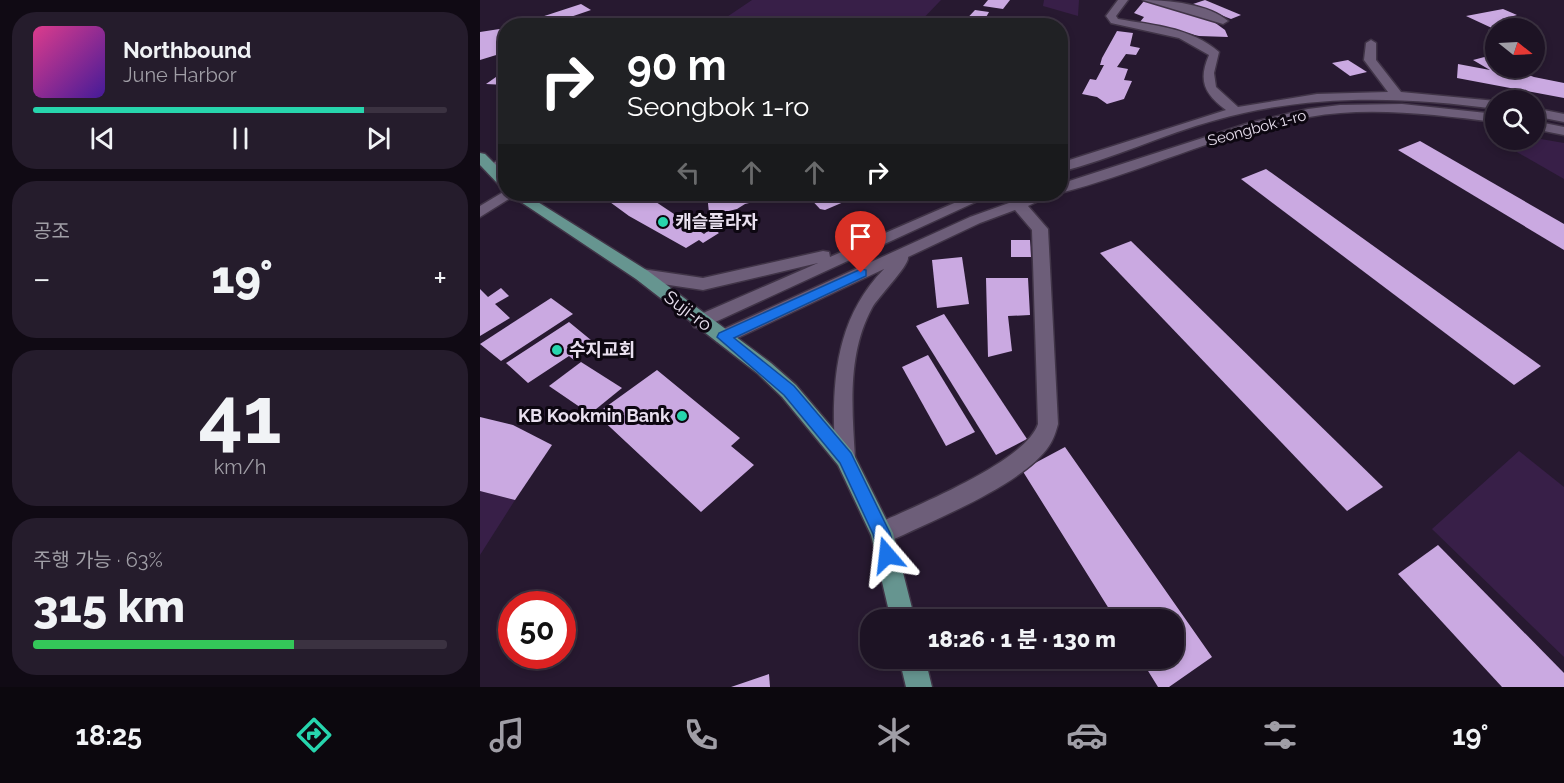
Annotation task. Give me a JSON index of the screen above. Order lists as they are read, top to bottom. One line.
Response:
{"streets":{"main road":["Suji-ro"],"street":["Seongbok 1-ro"]},"places":["캐슬플라자","수지교회","KB Kookmin Bank"],"north":"right","page":{"turn":["90 m","Seongbok 1-ro"],"song":["Northbound","June Harbor"],"tile":["공조",["41","km/h"],["주행 가능 · 63%","315 km"]],"heat":["−","19°","+"],"limit":"50","trip":"18:26 · 1 분 · 130 m","tabs":["18:25","19°"]}}
